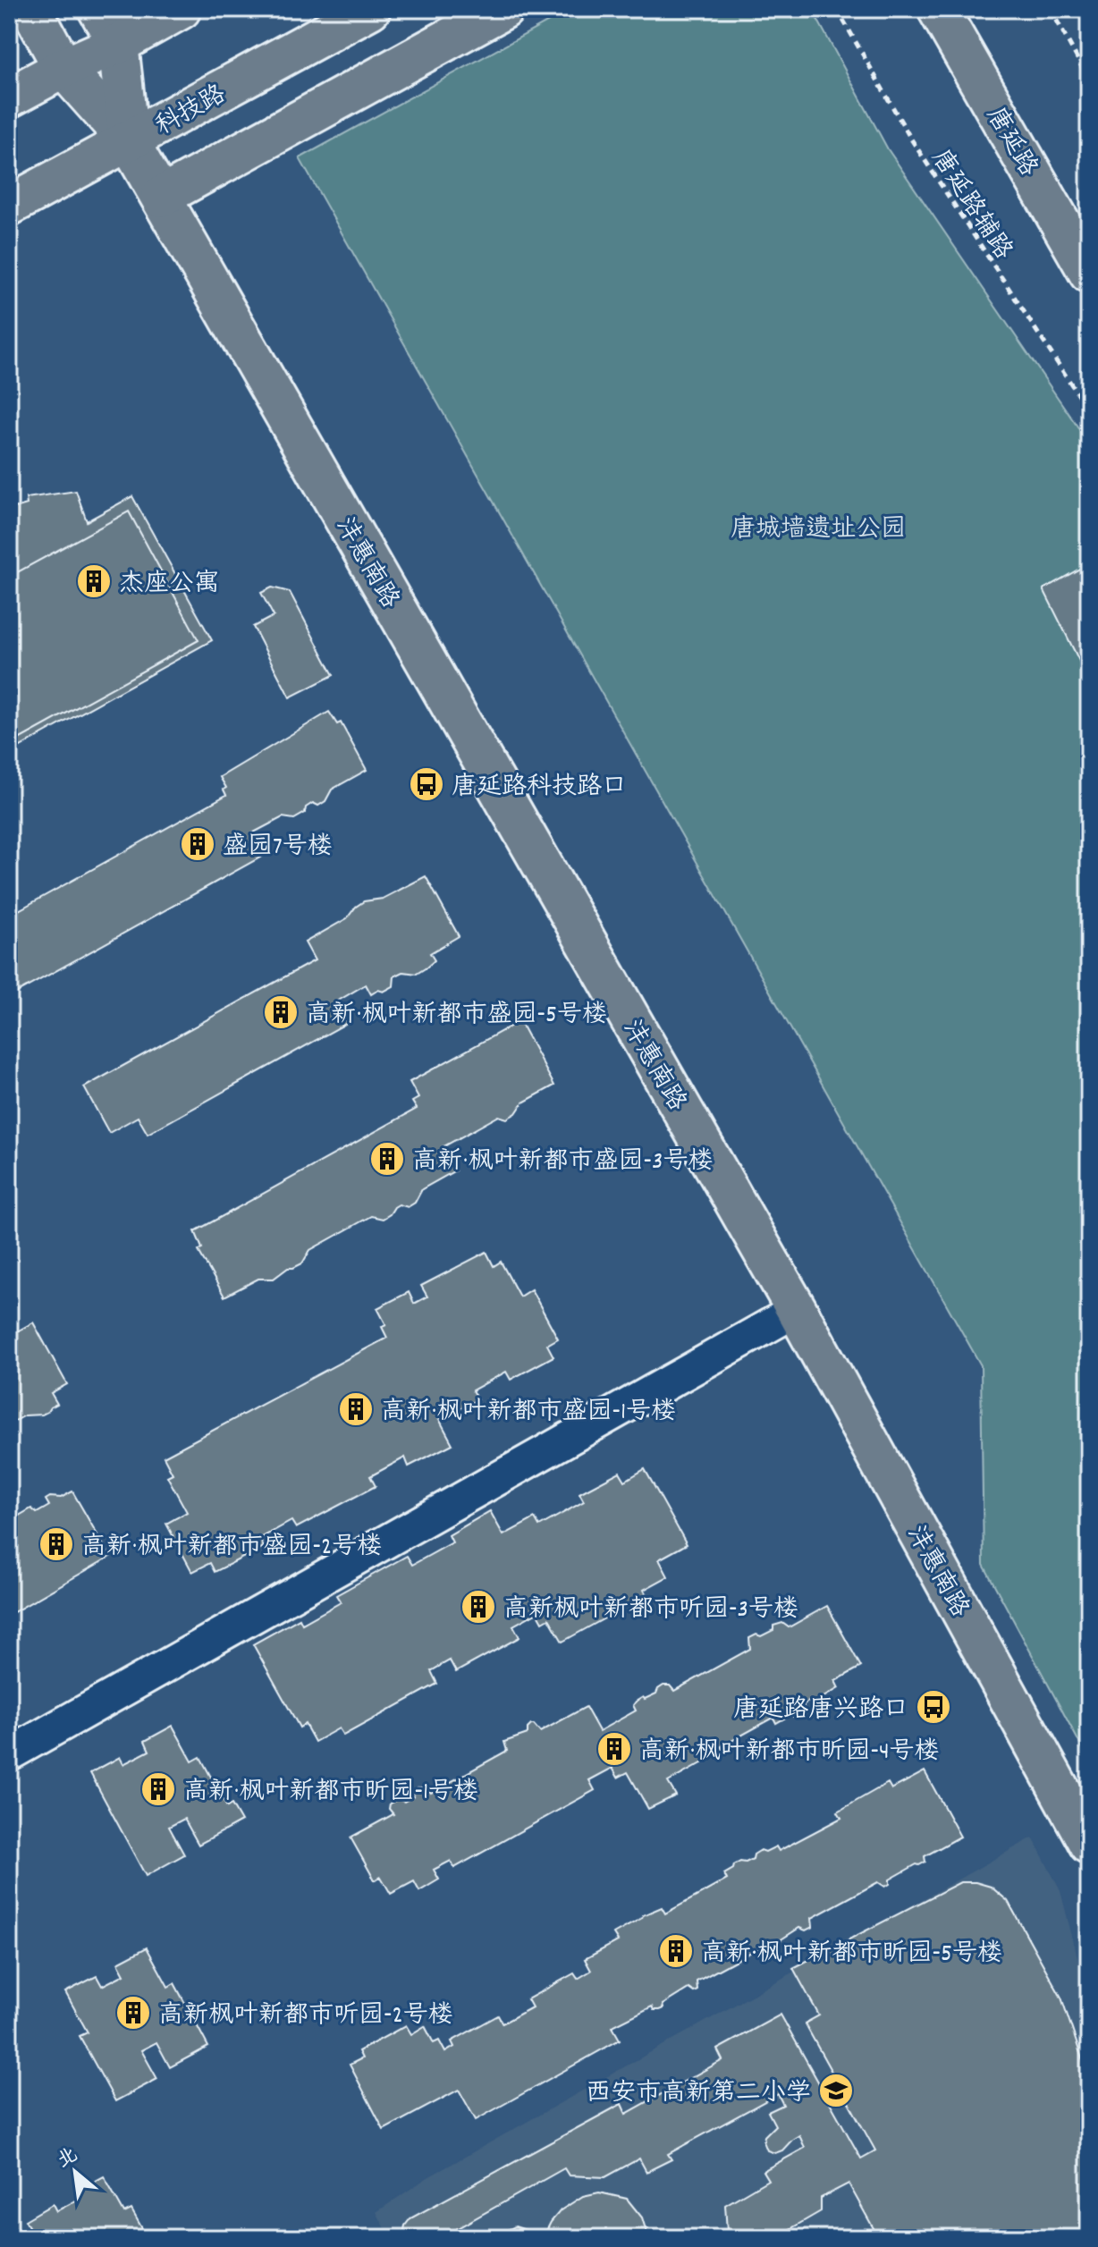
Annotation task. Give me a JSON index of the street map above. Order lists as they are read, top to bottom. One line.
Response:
{"streets":{"main road":["科技路","唐延路","沣惠南路"],"path":["唐延路辅路"]},"crossings":[["科技路","沣惠南路"]],"parks":["唐城墙遗址公园"],"places":{"building":["杰座公寓","盛园7号楼","高新·枫叶新都市盛园-5号楼","高新·枫叶新都市盛园-3号楼","高新·枫叶新都市盛园-1号楼","高新·枫叶新都市盛园-2号楼","高新枫叶新都市听园-3号楼","高新·枫叶新都市昕园-4号楼","高新·枫叶新都市昕园-1号楼","高新·枫叶新都市昕园-5号楼","高新枫叶新都市听园-2号楼"],"bus stop":["唐延路科技路口","唐延路唐兴路口"],"school or university":["西安市高新第二小学"]},"north":"top left"}
